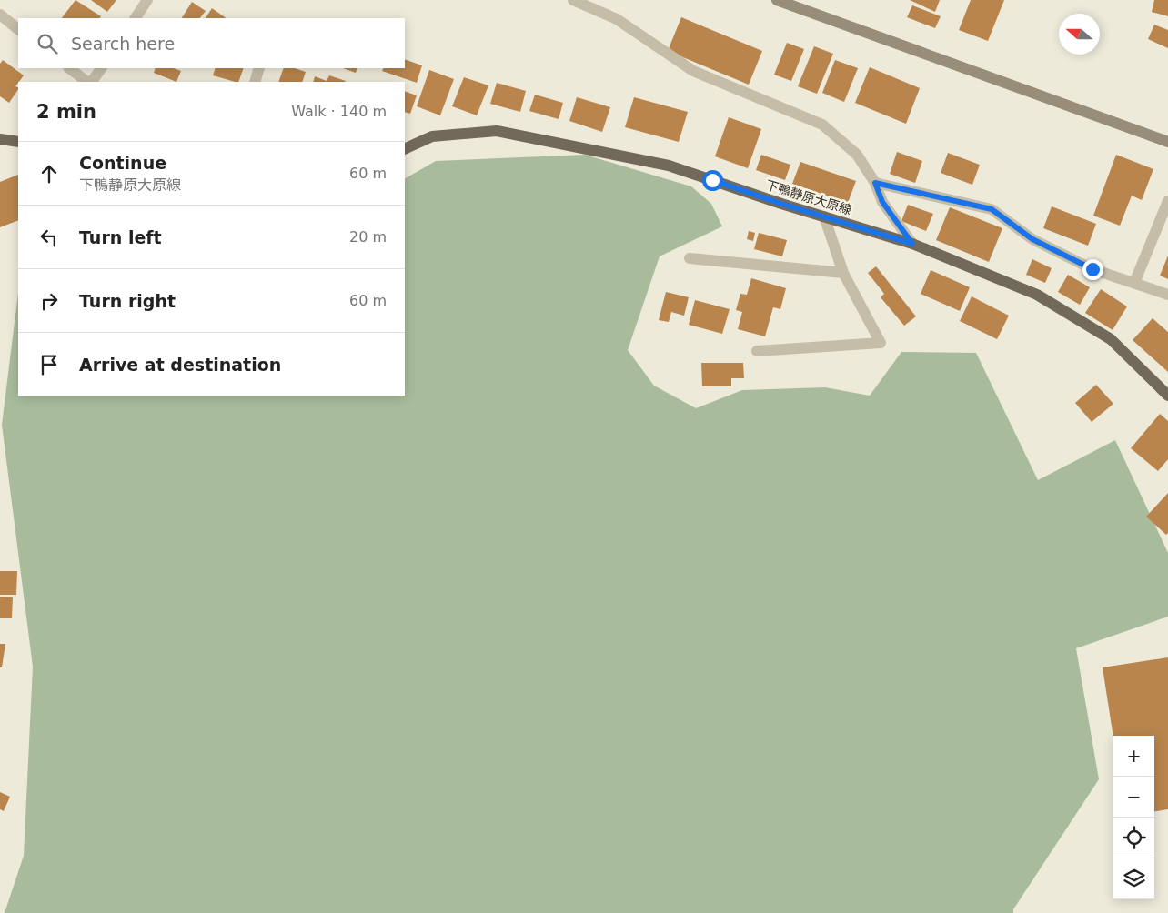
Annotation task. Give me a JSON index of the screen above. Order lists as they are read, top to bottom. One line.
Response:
{"streets":{"main road":["下鴨静原大原線"]},"north":"left","page":{"search":"Search here","heading":["2 min","Walk · 140 m"],"list":[["Continue","下鴨静原大原線","60 m"],["Turn left","20 m"],["Turn right","60 m"],"Arrive at destination"],"map_buttons":["+","−"]}}
